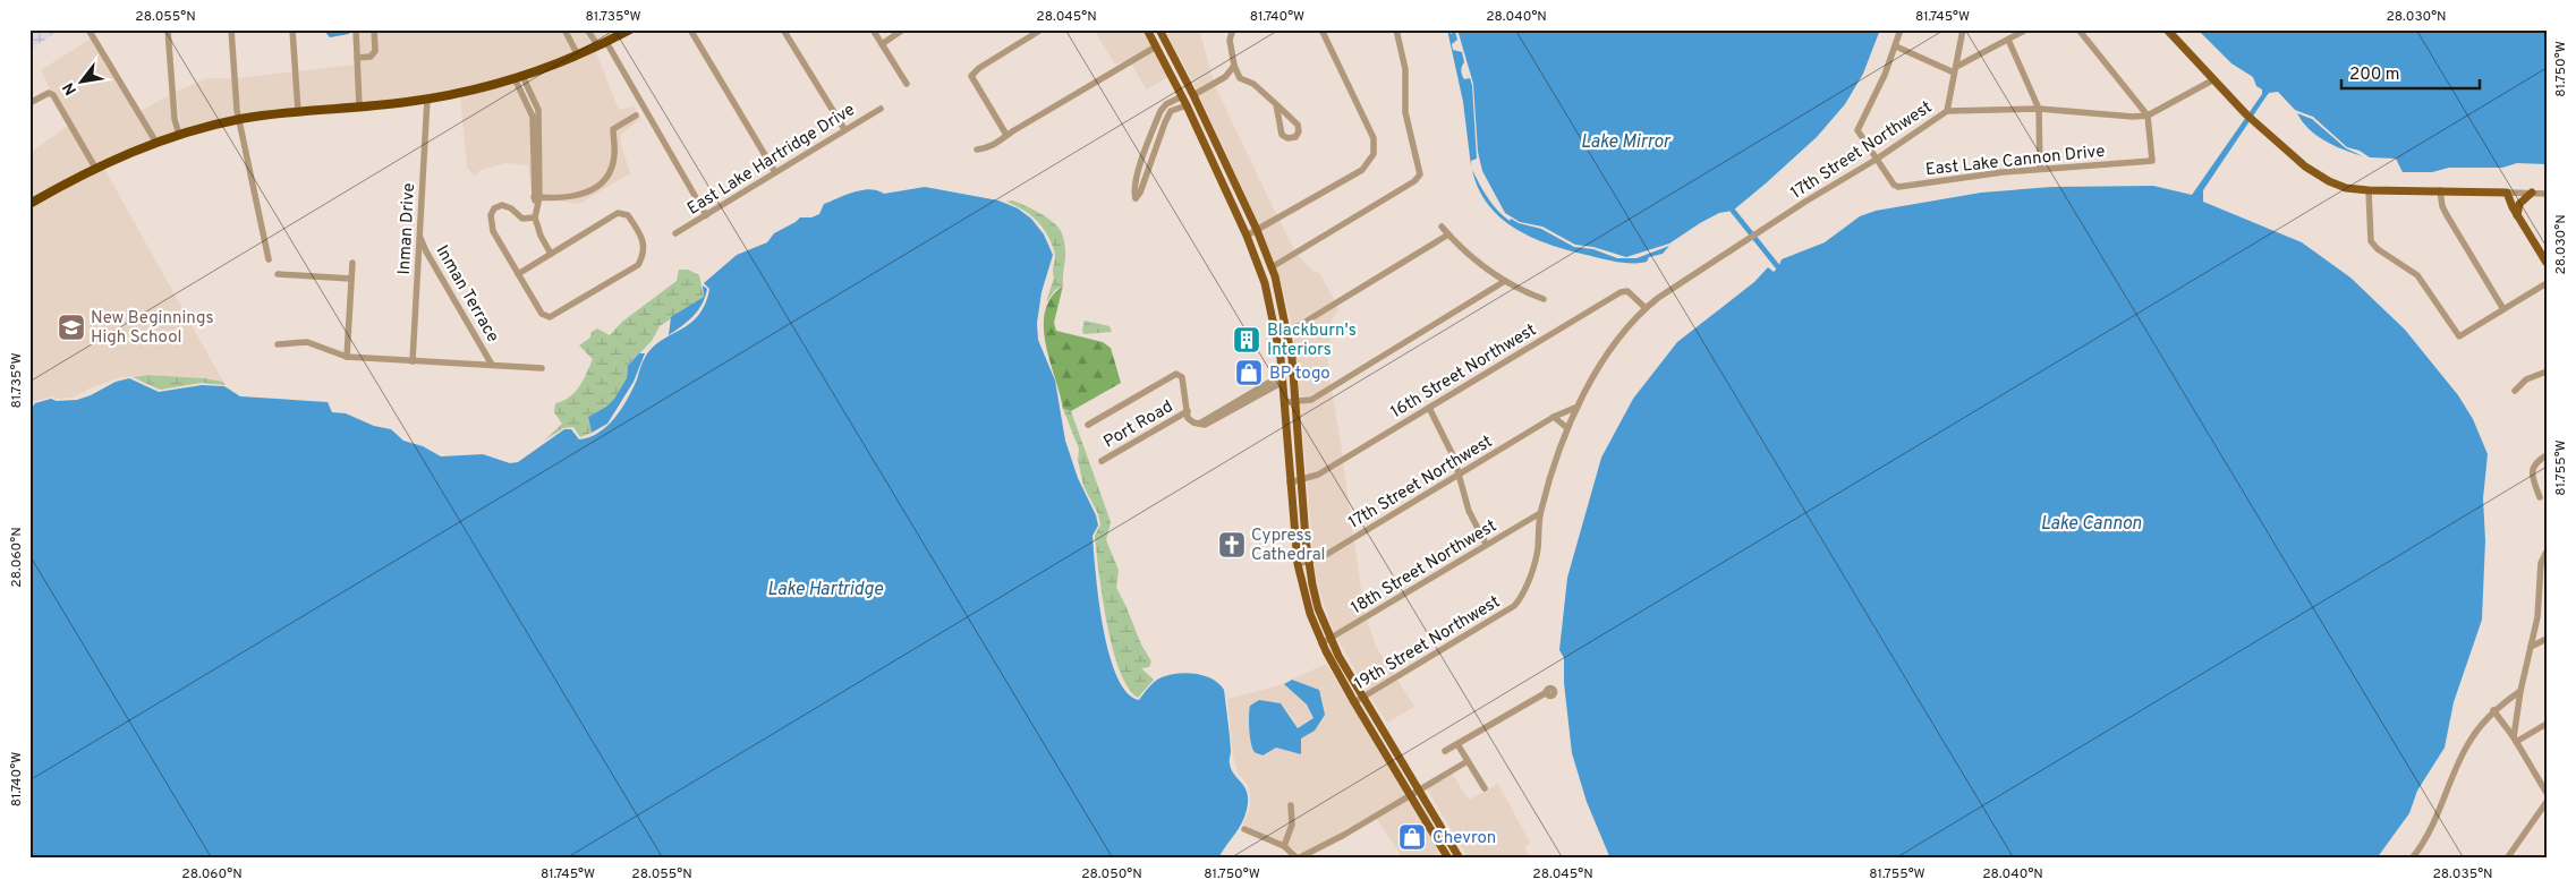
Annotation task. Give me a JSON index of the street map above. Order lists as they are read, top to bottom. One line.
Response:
{"streets":{"street":["17th Street Northwest","East Lake Hartridge Drive","East Lake Cannon Drive","Inman Drive","Inman Terrace","16th Street Northwest","Port Road","18th Street Northwest","19th Street Northwest"]},"crossings":[["17th Street Northwest","East Lake Cannon Drive"],["17th Street Northwest","16th Street Northwest"],["17th Street Northwest","19th Street Northwest"],["Inman Drive","Inman Terrace"],["18th Street Northwest","19th Street Northwest"]],"water":["Lake Mirror","Lake Cannon","Lake Hartridge"],"places":{"school or university":["New Beginnings High School"],"building":["Blackburn's Interiors"],"shop":["BP togo","Chevron"],"church":["Cypress Cathedral"]},"scale_bar":"200 m","north":"bottom left","coordinates":["28.055°N","81.735°W","28.045°N","81.740°W","28.040°N","81.745°W","28.030°N","81.750°W","81.755°W","28.060°N","28.050°N","28.035°N"]}
